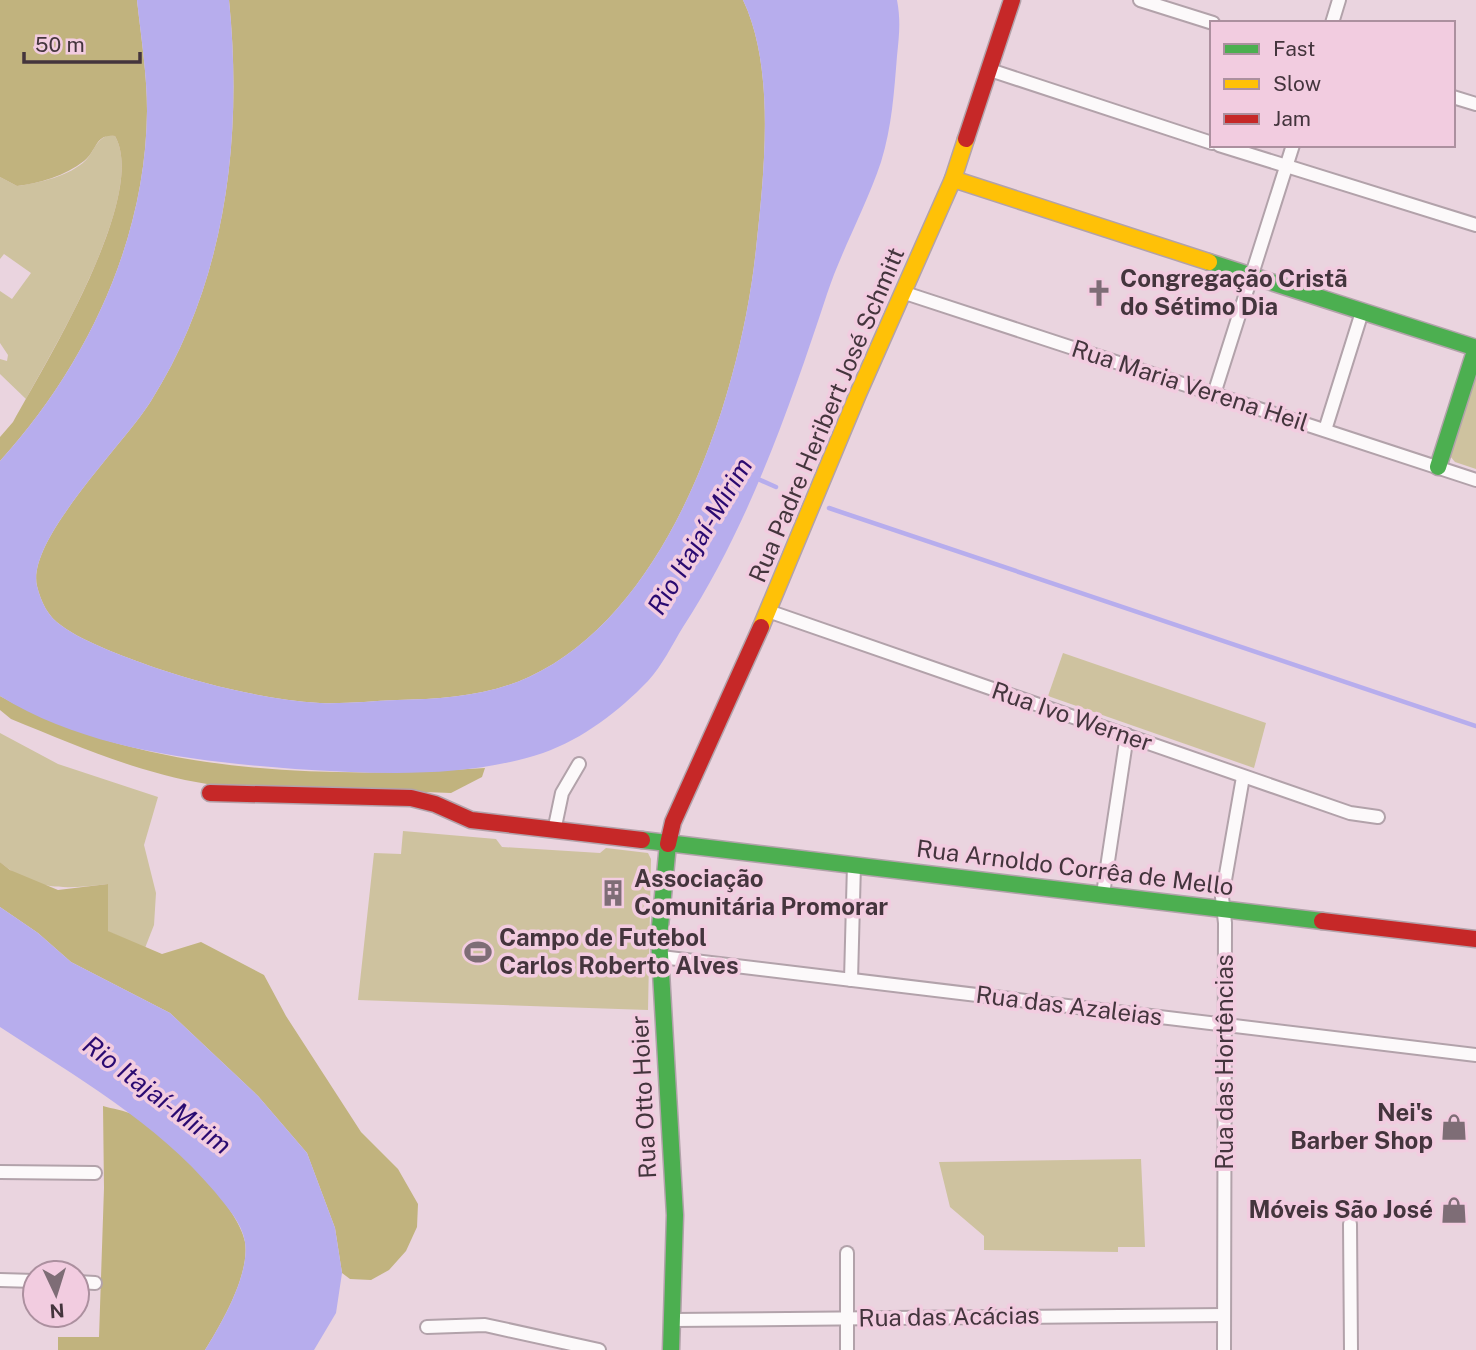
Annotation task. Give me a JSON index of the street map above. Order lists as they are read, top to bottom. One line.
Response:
{"streets":{"street":["Rua Maria Verena Heil","Rua Padre Heribert José Schmitt","Rua Ivo Werner","Rua Arnoldo Corrêa de Mello","Rua das Azaleias","Rua das Hortências","Rua Otto Hoier","Rua das Acácias"]},"crossings":[["Rua Maria Verena Heil","Rua Padre Heribert José Schmitt"],["Rua Padre Heribert José Schmitt","Rua Ivo Werner"],["Rua Padre Heribert José Schmitt","Rua Arnoldo Corrêa de Mello"],["Rua Padre Heribert José Schmitt","Rua Otto Hoier"],["Rua Ivo Werner","Rua das Hortências"],["Rua Arnoldo Corrêa de Mello","Rua das Hortências"],["Rua Arnoldo Corrêa de Mello","Rua Otto Hoier"],["Rua das Azaleias","Rua das Hortências"],["Rua das Azaleias","Rua Otto Hoier"],["Rua das Hortências","Rua das Acácias"],["Rua Otto Hoier","Rua das Acácias"]],"water":["Rio Itajaí-Mirim"],"places":{"church":["Congregação Cristã do Sétimo Dia"],"building":["Associação Comunitária Promorar"],"sports":["Campo de Futebol Carlos Roberto Alves"],"shop":["Nei's Barber Shop","Móveis São José"]},"legend":["Fast","Slow","Jam"],"scale_bar":"50 m","north":"bottom"}
